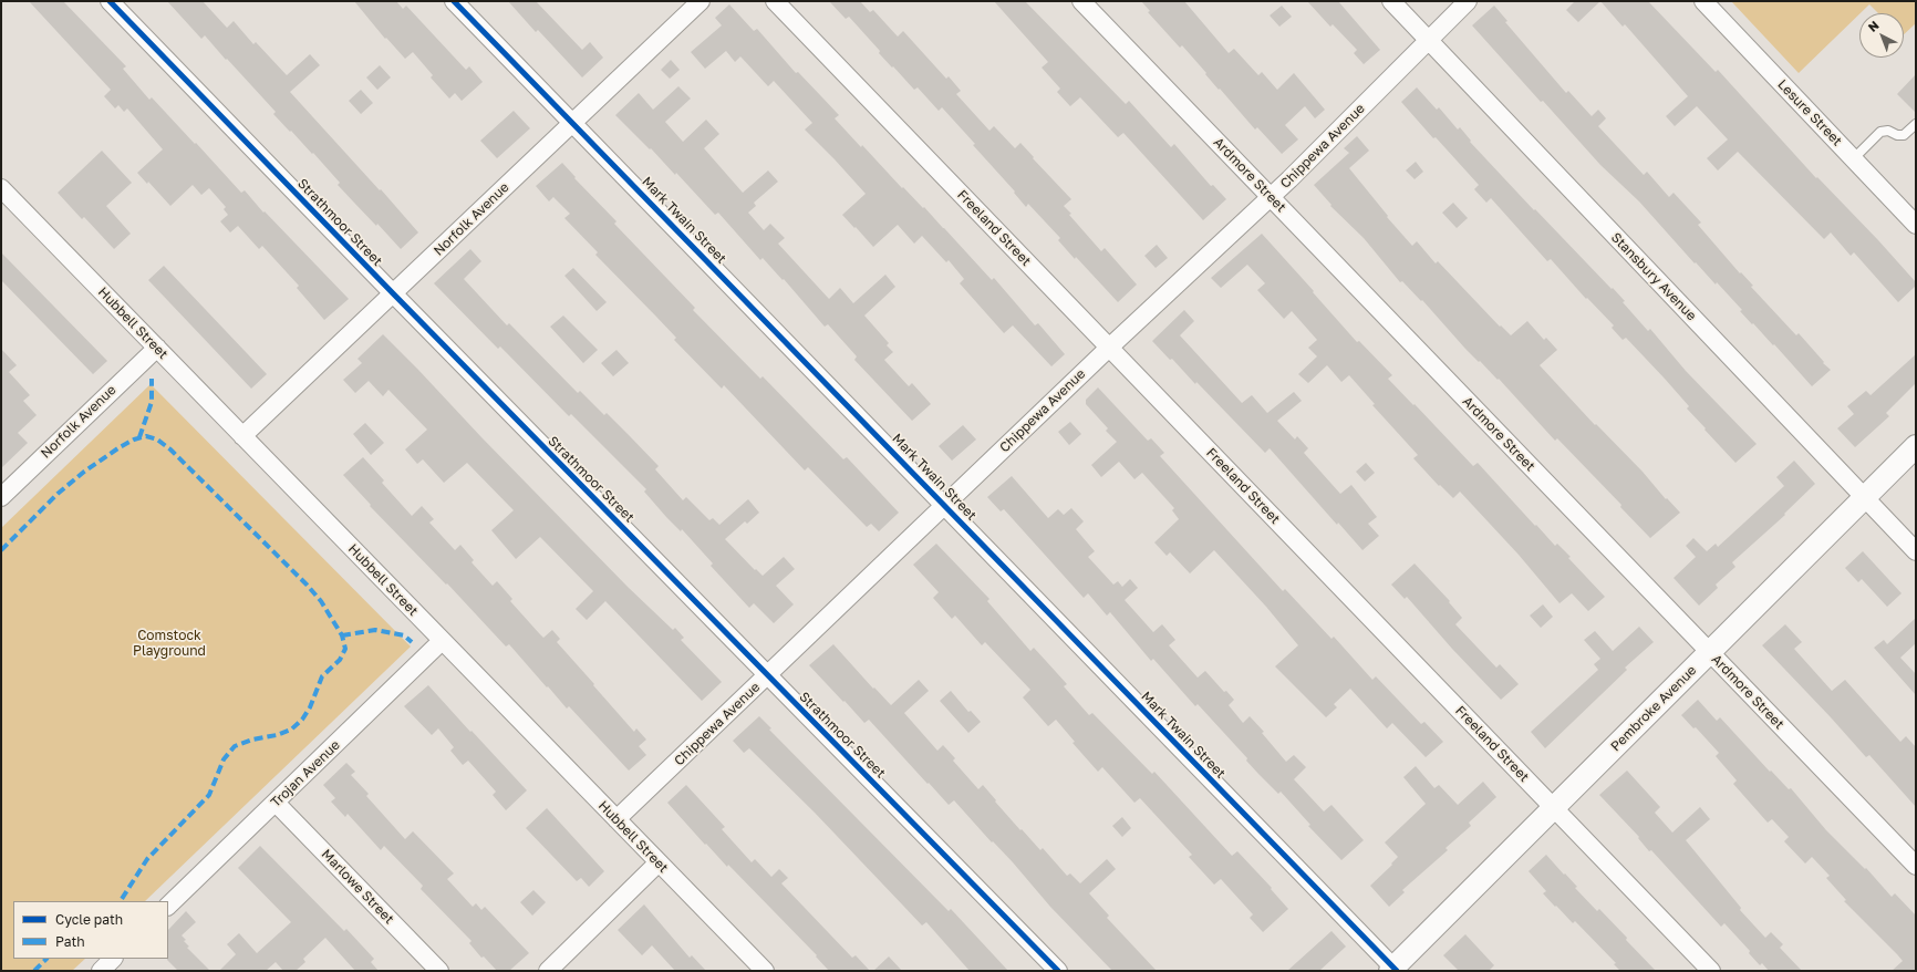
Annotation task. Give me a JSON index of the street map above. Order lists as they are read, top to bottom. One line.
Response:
{"streets":{"street":["Lesure Street","Chippewa Avenue","Ardmore Street","Norfolk Avenue","Mark Twain Street","Strathmoor Street","Freeland Street","Stansbury Avenue","Hubbell Street","Pembroke Avenue","Trojan Avenue","Marlowe Street"]},"crossings":[["Chippewa Avenue","Ardmore Street"],["Chippewa Avenue","Mark Twain Street"],["Chippewa Avenue","Strathmoor Street"],["Chippewa Avenue","Freeland Street"],["Chippewa Avenue","Stansbury Avenue"],["Chippewa Avenue","Hubbell Street"],["Ardmore Street","Pembroke Avenue"],["Norfolk Avenue","Mark Twain Street"],["Norfolk Avenue","Strathmoor Street"],["Norfolk Avenue","Hubbell Street"],["Mark Twain Street","Pembroke Avenue"],["Freeland Street","Pembroke Avenue"],["Stansbury Avenue","Pembroke Avenue"],["Hubbell Street","Trojan Avenue"],["Trojan Avenue","Marlowe Street"]],"parks":["Comstock Playground"],"legend":["Cycle path","Path"],"north":"top left"}
